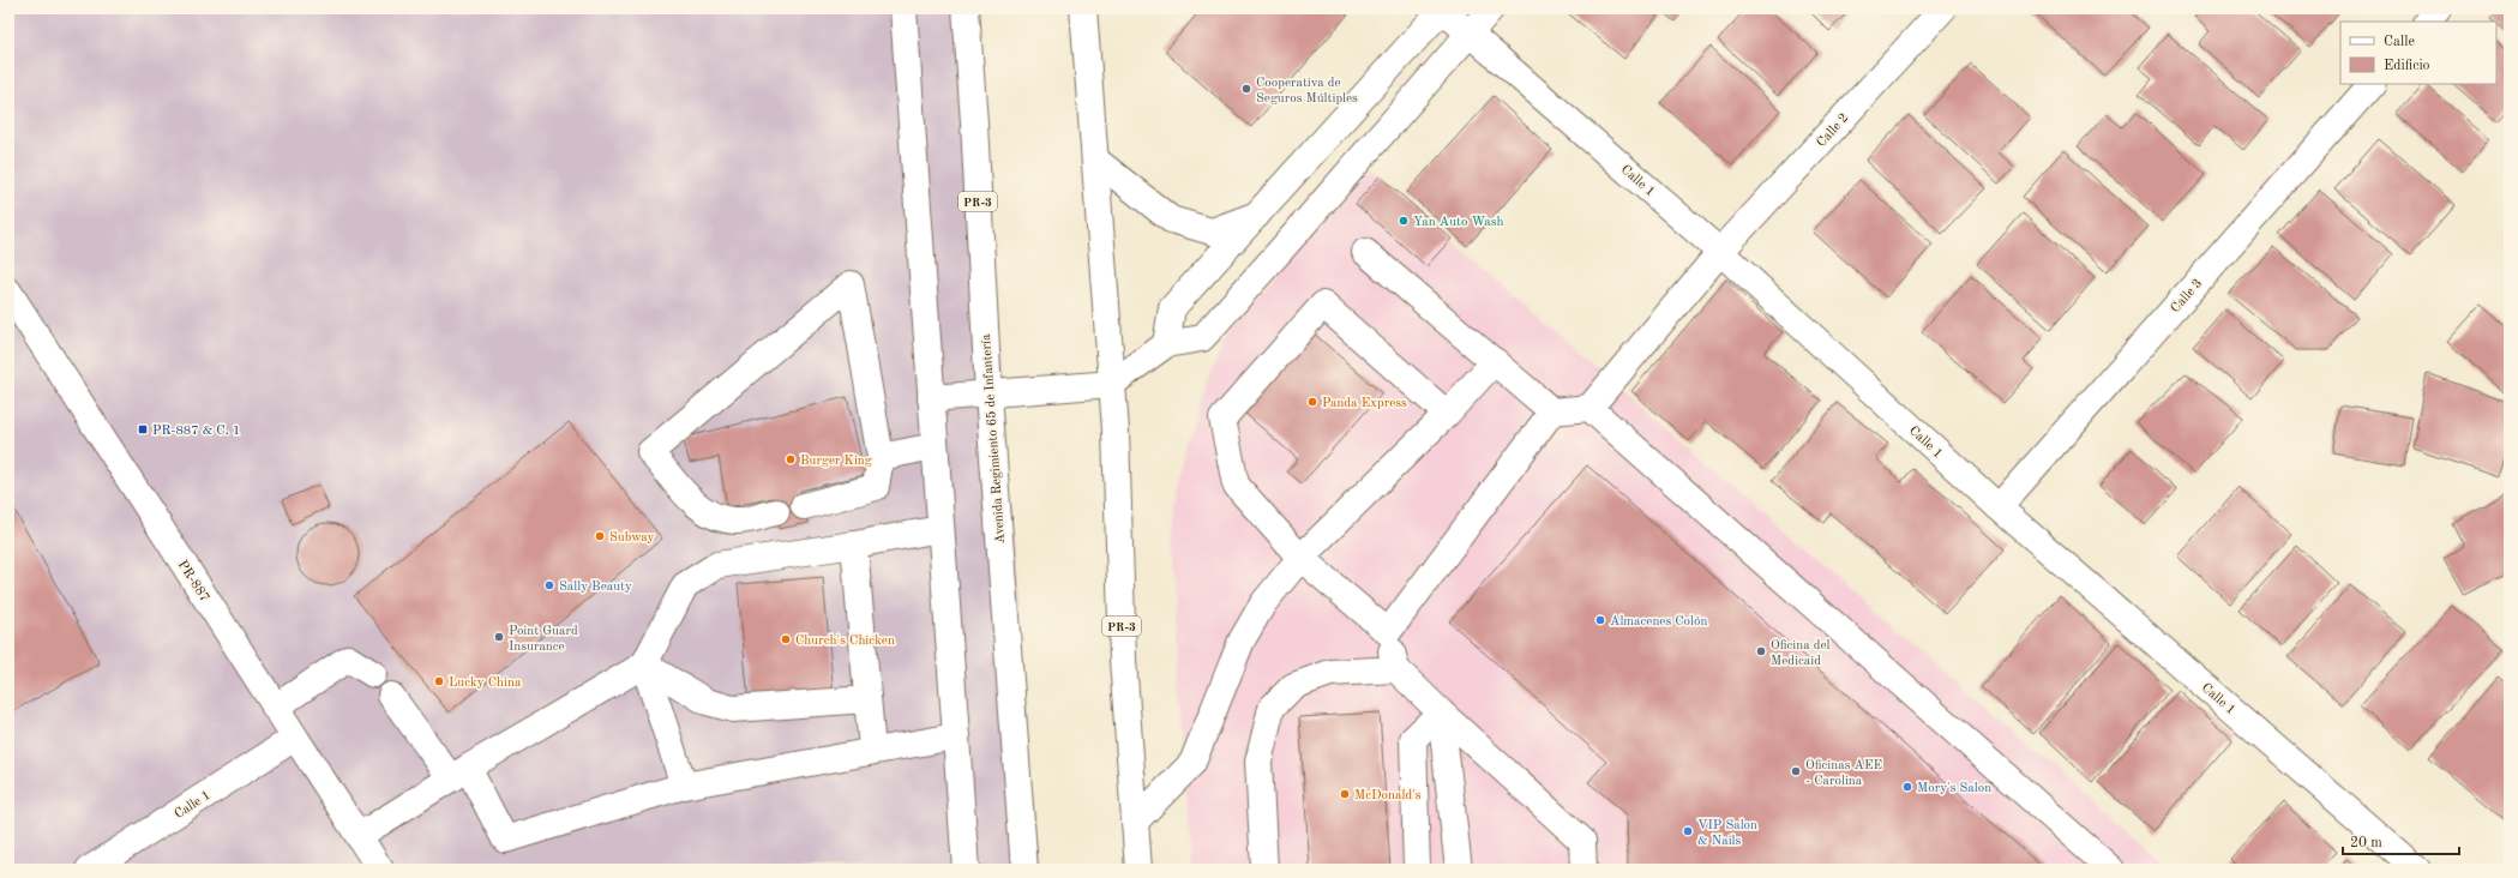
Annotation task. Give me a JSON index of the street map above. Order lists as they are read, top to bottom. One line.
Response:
{"streets":{"street":["Calle 2","Calle 1","PR-3","Calle 3","Avenida Regimiento 65 de Infantería","PR-887"]},"crossings":[["Calle 2","Calle 1"],["Calle 1","Calle 3"],["Calle 1","PR-887"]],"places":{"other":["Cooperativa de Seguros Múltiples","Yan Auto Wash","Panda Express","Burger King","Subway","Sally Beauty","Almacenes Colón","Point Guard Insurance","Church's Chicken","Oficina del Medicaid","Lucky China","Oficinas AEE - Carolina","Mory's Salon","McDonald's","VIP Salon & Nails"],"transit":["PR-887 & C. 1"]},"legend":["Calle","Edificio"],"scale_bar":"20 m"}
